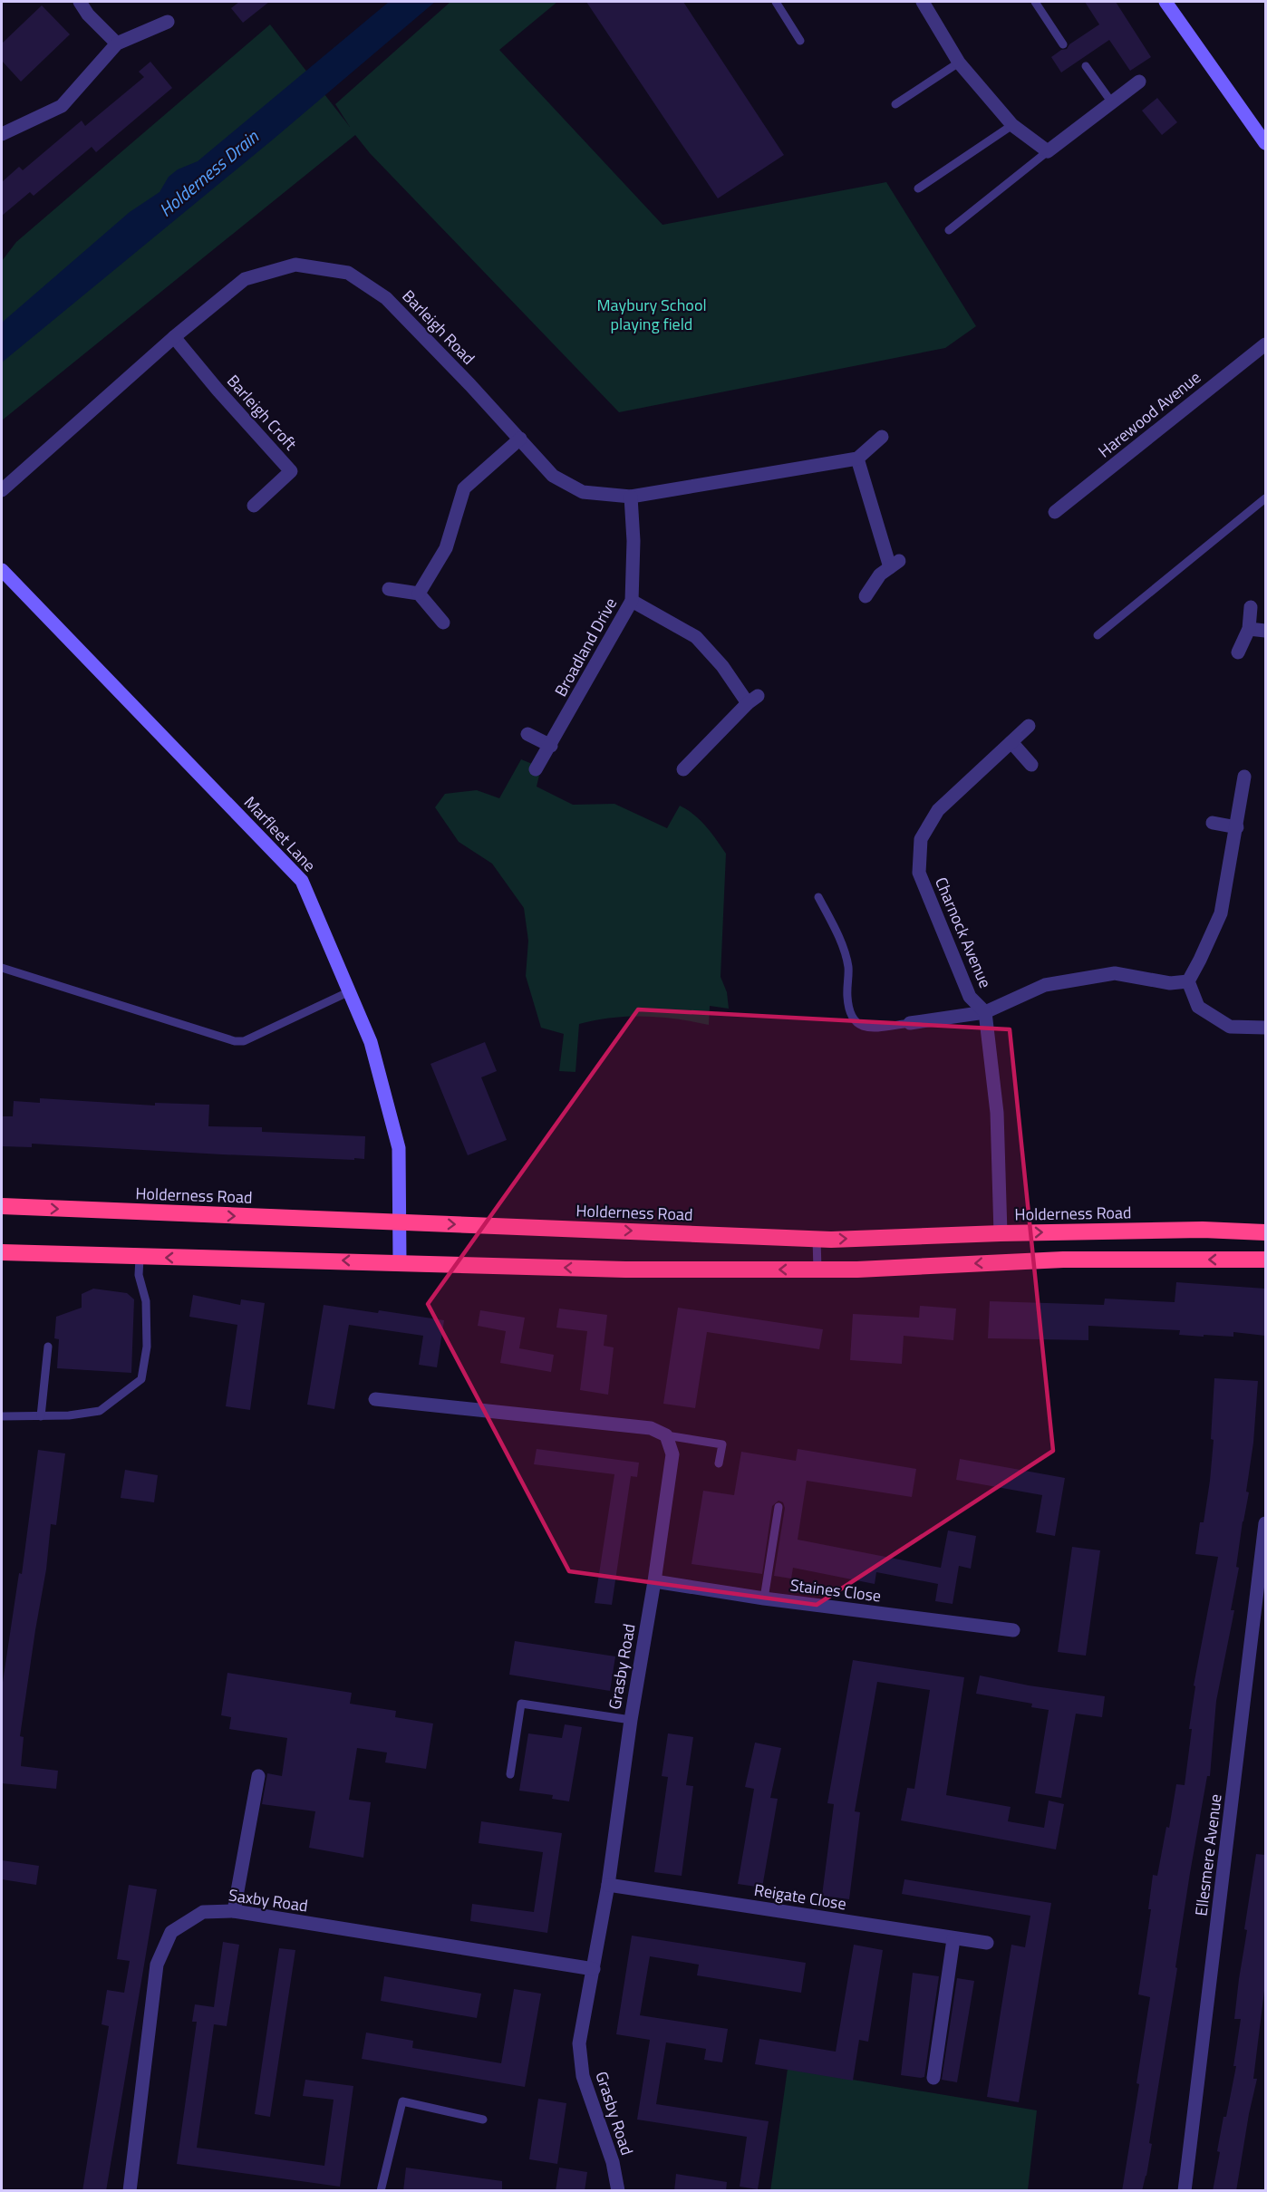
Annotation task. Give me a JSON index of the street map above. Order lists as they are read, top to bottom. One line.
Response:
{"streets":{"highway":["Holderness Road"],"street":["Barleigh Road","Barleigh Croft","Harewood Avenue","Broadland Drive","Marfleet Lane","Charnock Avenue","Staines Close","Grasby Road","Ellesmere Avenue","Reigate Close","Saxby Road"]},"crossings":[["Barleigh Road","Barleigh Croft"],["Barleigh Road","Broadland Drive"],["Marfleet Lane","Holderness Road"],["Charnock Avenue","Holderness Road"],["Staines Close","Grasby Road"],["Grasby Road","Reigate Close"],["Grasby Road","Saxby Road"]],"water":["Holderness Drain"],"parks":["Maybury School playing field"]}
